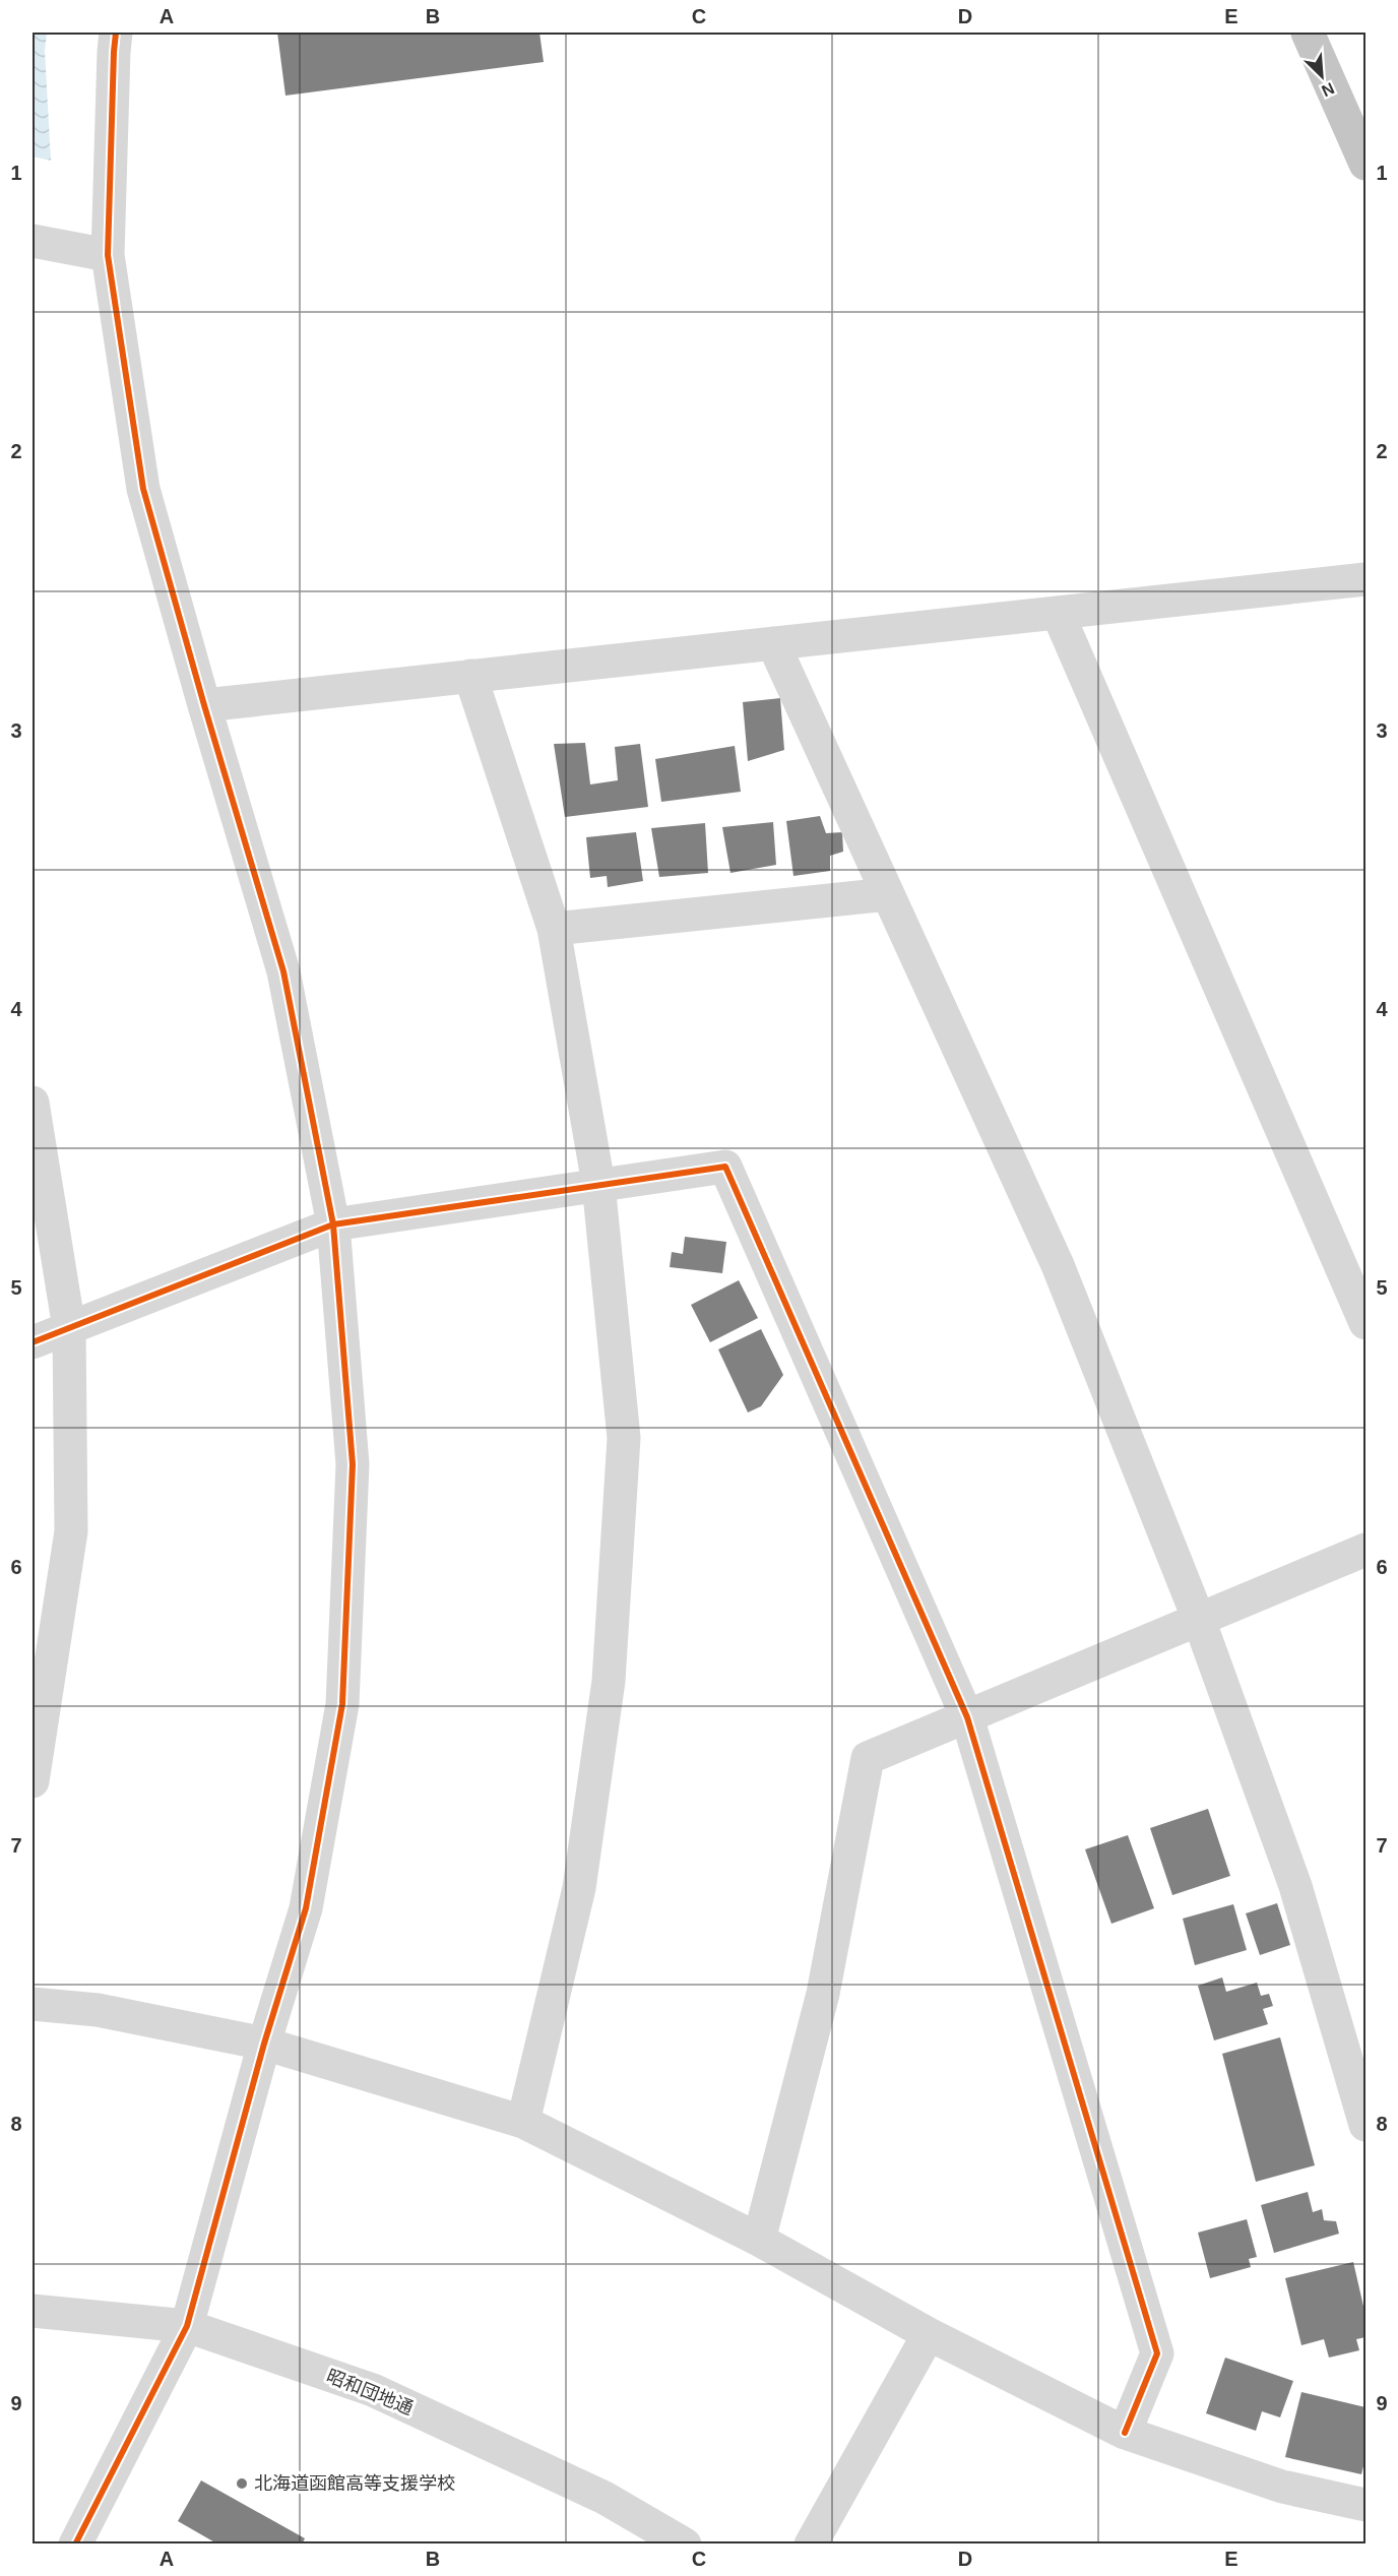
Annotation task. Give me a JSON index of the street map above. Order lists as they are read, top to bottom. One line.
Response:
{"streets":{"street":["昭和団地通"]},"places":["北海道函館高等支援学校"],"north":"bottom right","grid":{"columns":["A","B","C","D","E"],"rows":["1","2","3","4","5","6","7","8","9"]}}
